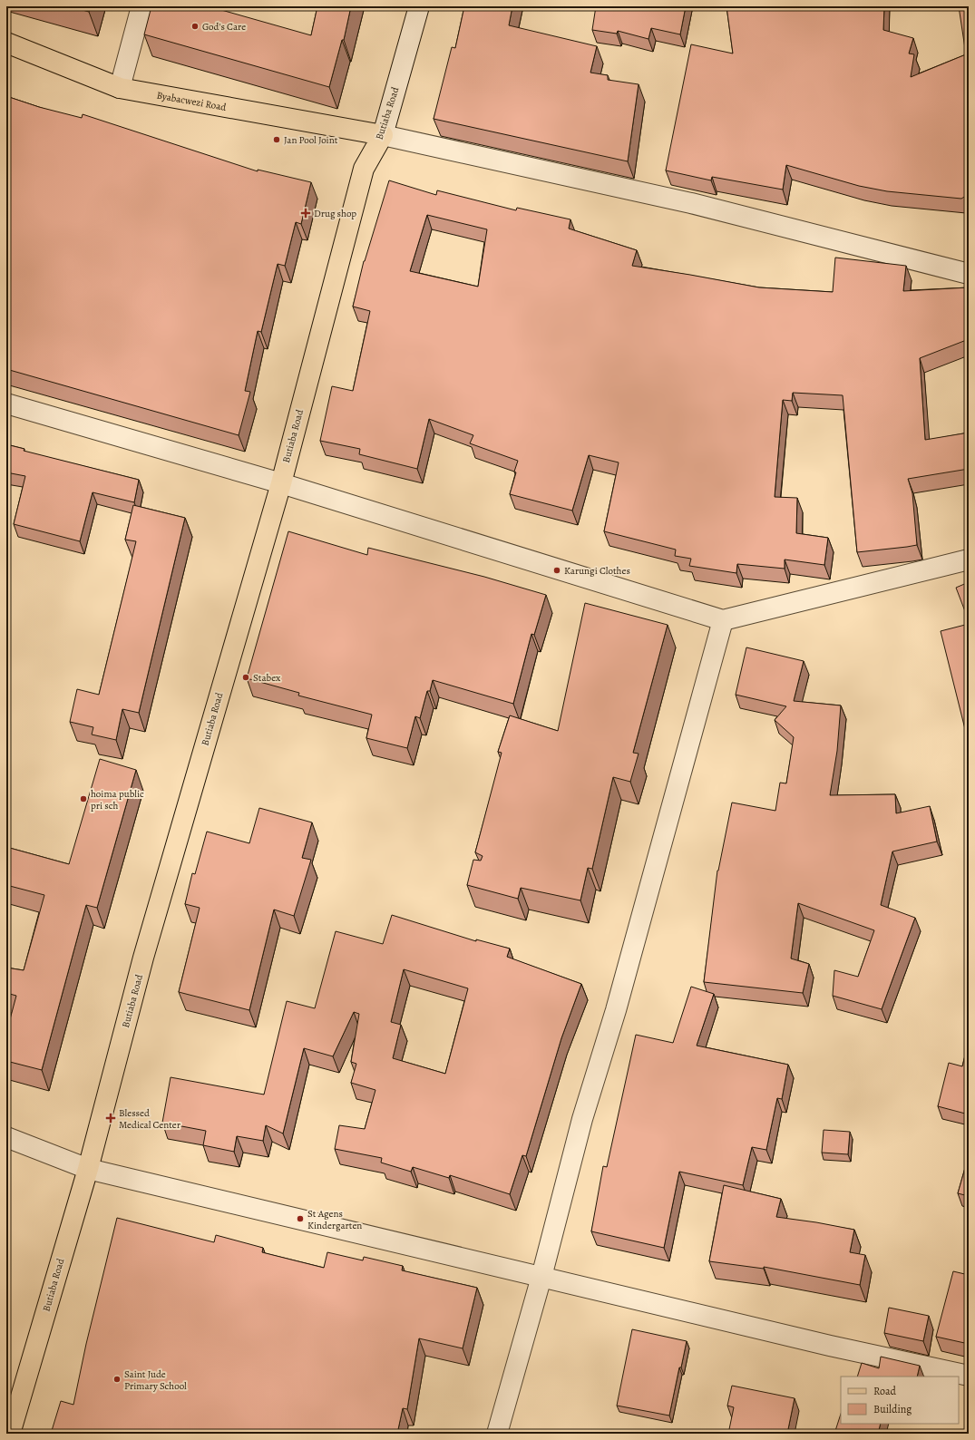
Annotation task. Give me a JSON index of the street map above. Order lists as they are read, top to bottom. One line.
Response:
{"streets":{"main road":["Byabacwezi Road","Butiaba Road"]},"crossings":[["Byabacwezi Road","Butiaba Road"]],"places":{"other":["God's Care","Jan Pool Joint","Karungi Clothes","Stabex","hoima public pri sch","St Agens Kindergarten","Saint Jude Primary School"],"health":["Drug shop","Blessed Medical Center"]},"legend":["Road","Building"]}
